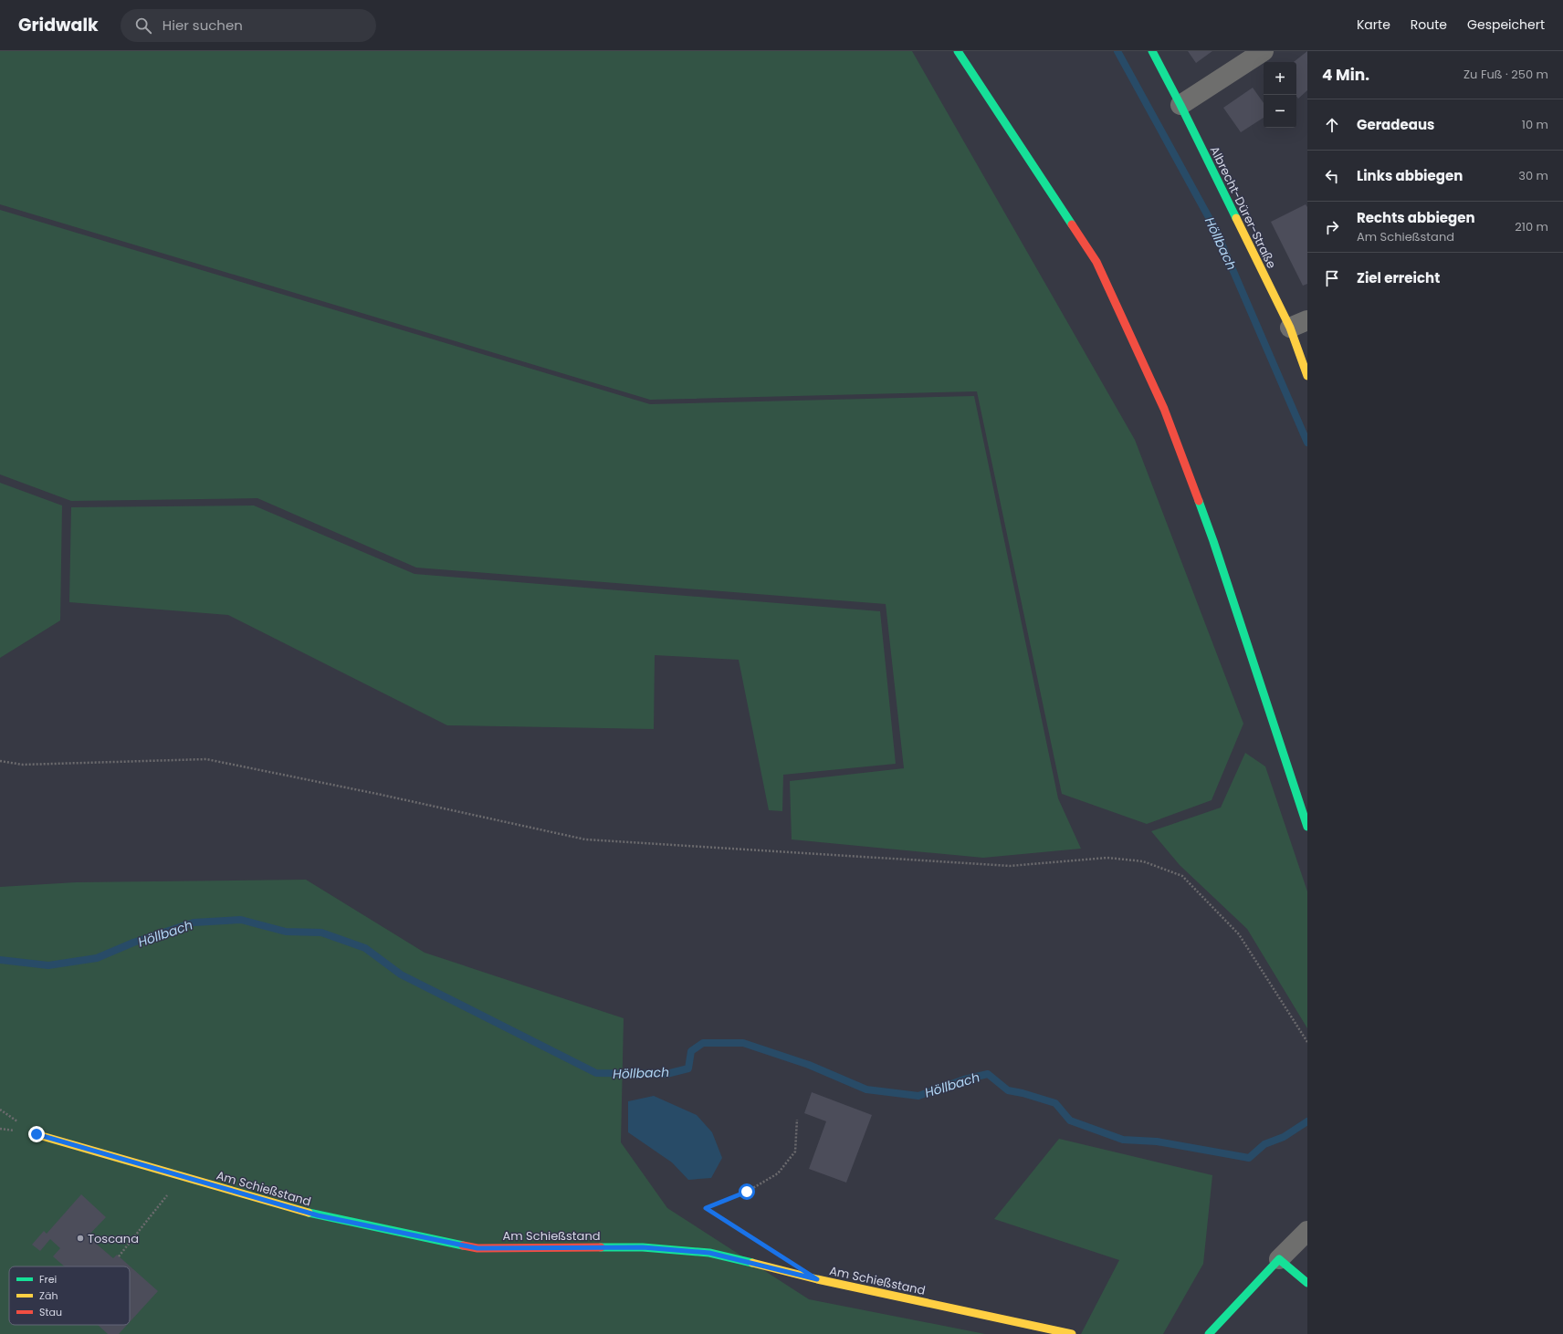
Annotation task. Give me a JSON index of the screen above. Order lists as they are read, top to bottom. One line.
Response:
{"streets":{"street":["Albrecht-Dürer-Straße","Am Schießstand"]},"water":["Höllbach"],"places":["Toscana"],"legend":["Frei","Zäh","Stau"],"page":{"header":"Gridwalk","search":"Hier suchen","nav":["Karte","Route","Gespeichert"],"heading":["4 Min.","Zu Fuß · 250 m"],"map_buttons":["+","−"],"list":[["Geradeaus","10 m"],["Links abbiegen","30 m"],["Rechts abbiegen","Am Schießstand","210 m"],"Ziel erreicht"]}}
